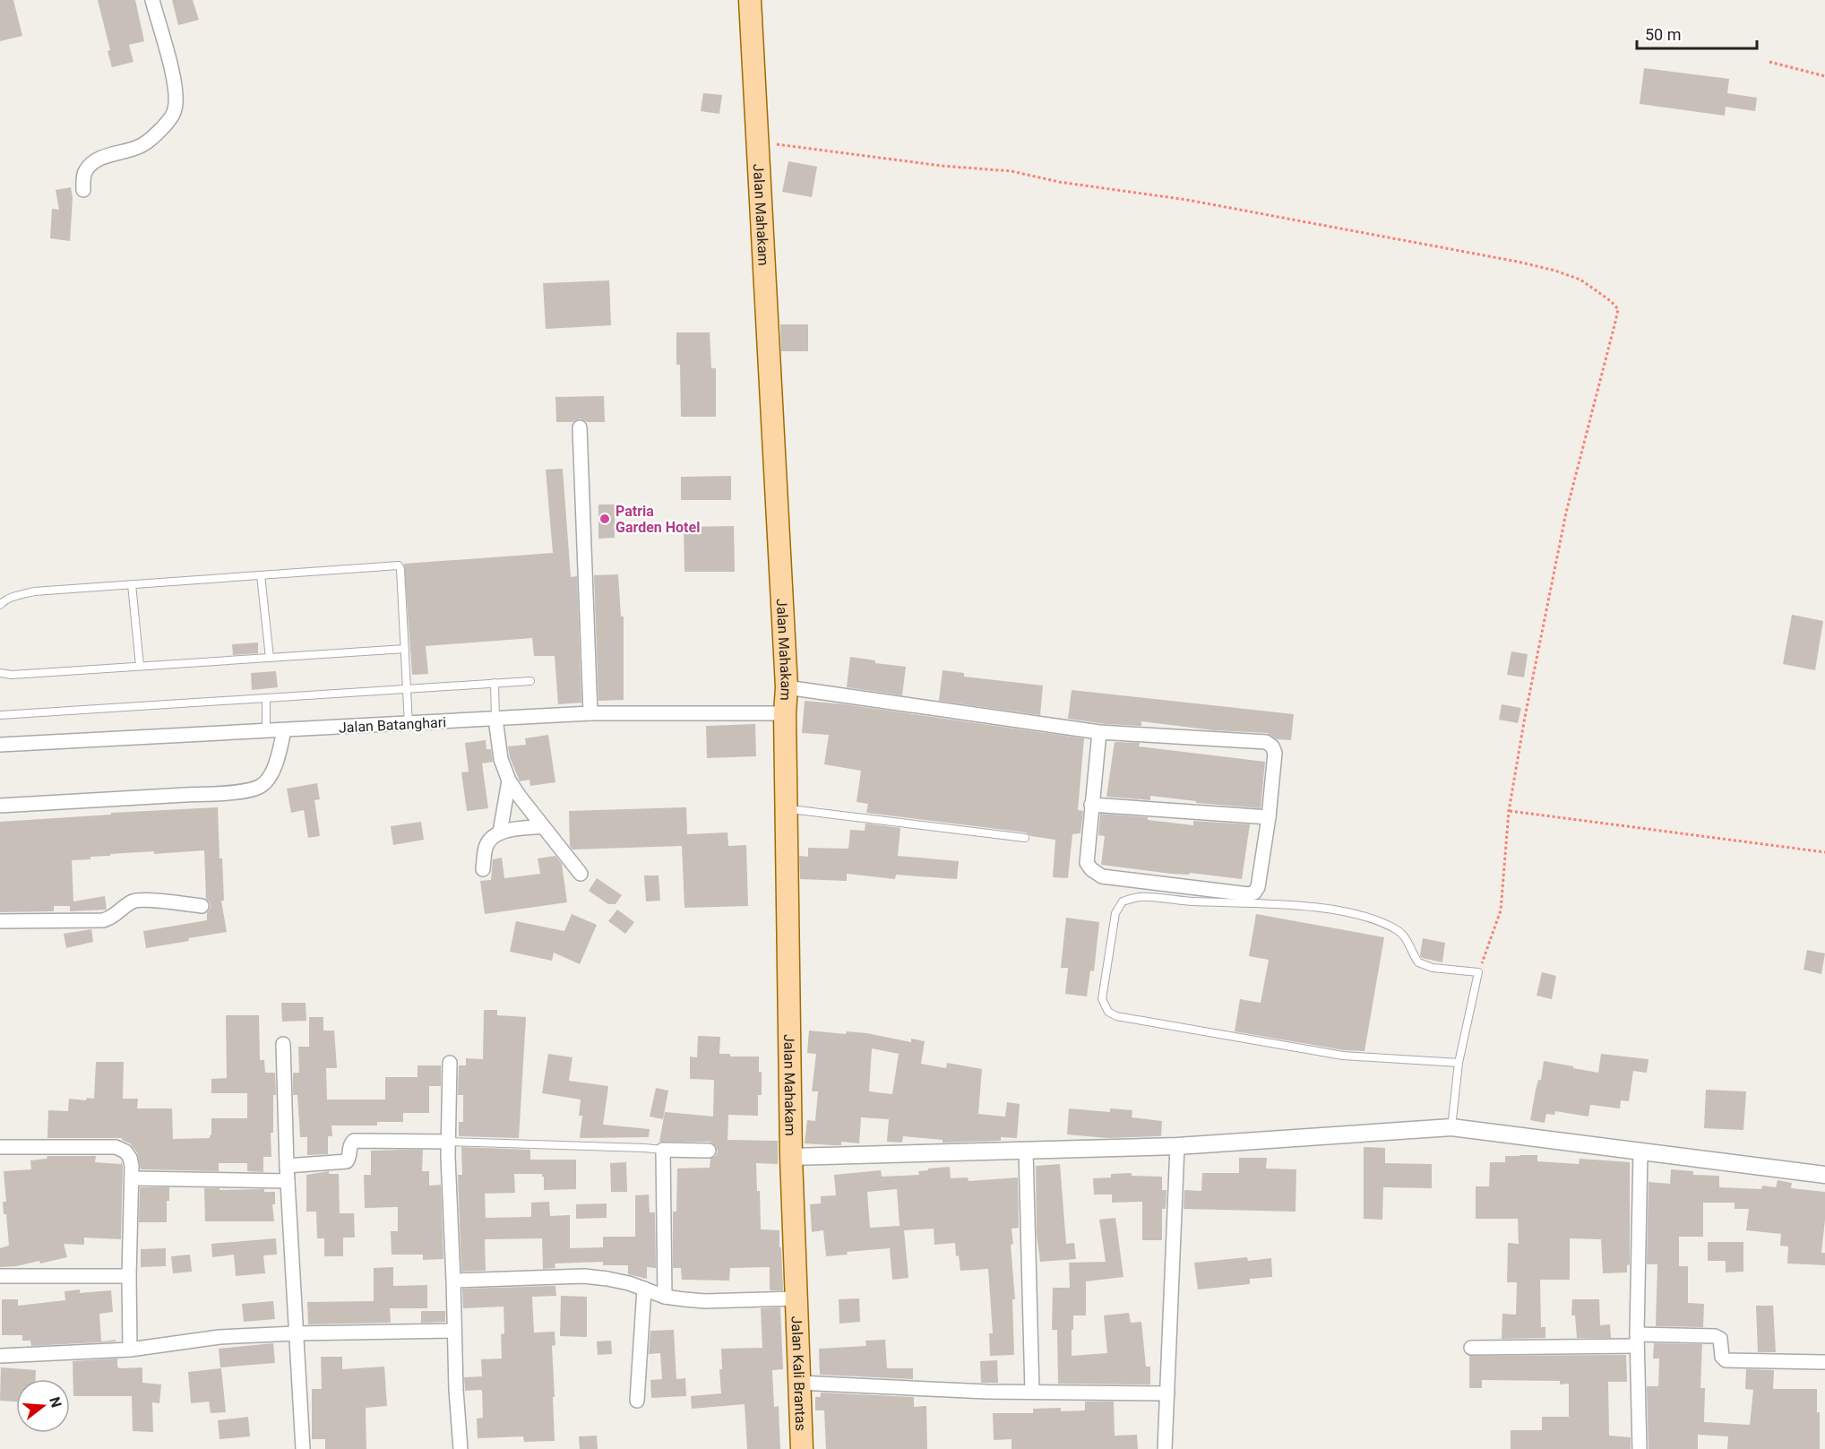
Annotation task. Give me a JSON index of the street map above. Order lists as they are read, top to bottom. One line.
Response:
{"streets":{"main road":["Jalan Mahakam","Jalan Kali Brantas"],"street":["Jalan Batanghari"]},"crossings":[["Jalan Mahakam","Jalan Batanghari"],["Jalan Mahakam","Jalan Kali Brantas"]],"places":["Patria Garden Hotel"],"scale_bar":"50 m","north":"right"}
